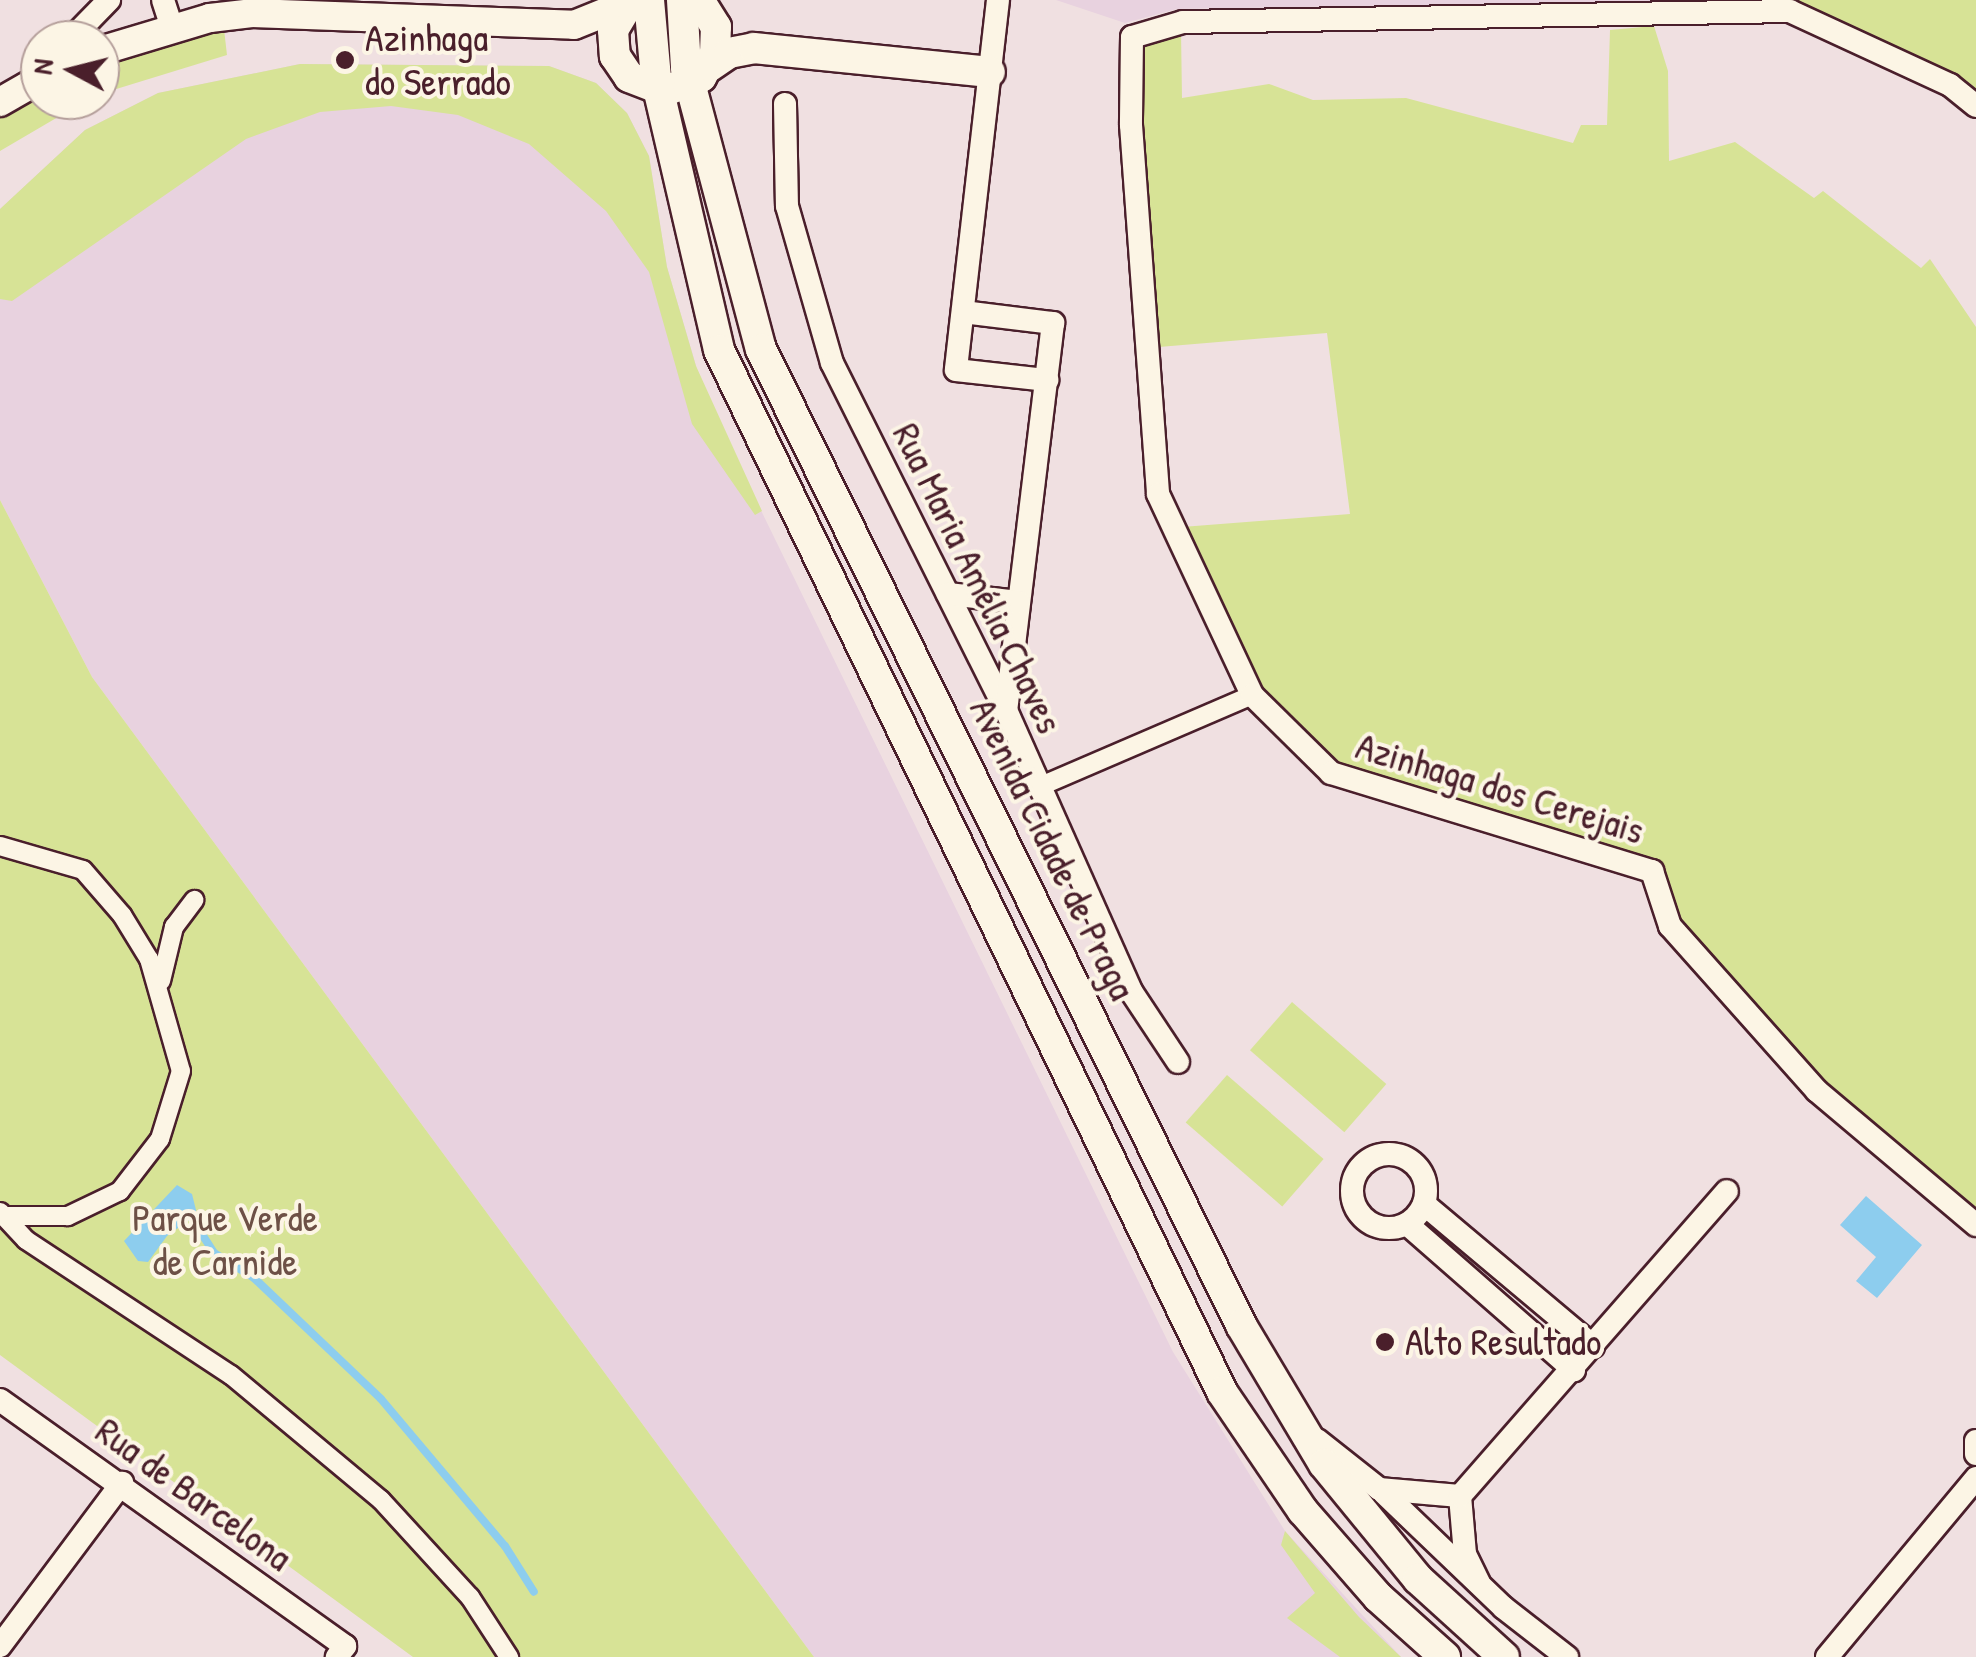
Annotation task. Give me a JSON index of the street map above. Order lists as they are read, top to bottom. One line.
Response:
{"streets":{"main road":["Avenida Cidade de Praga"],"street":["Rua Maria Amélia Chaves","Azinhaga dos Cerejais","Rua de Barcelona"]},"parks":["Parque Verde de Carnide"],"places":["Azinhaga do Serrado","Alto Resultado"],"north":"left"}
